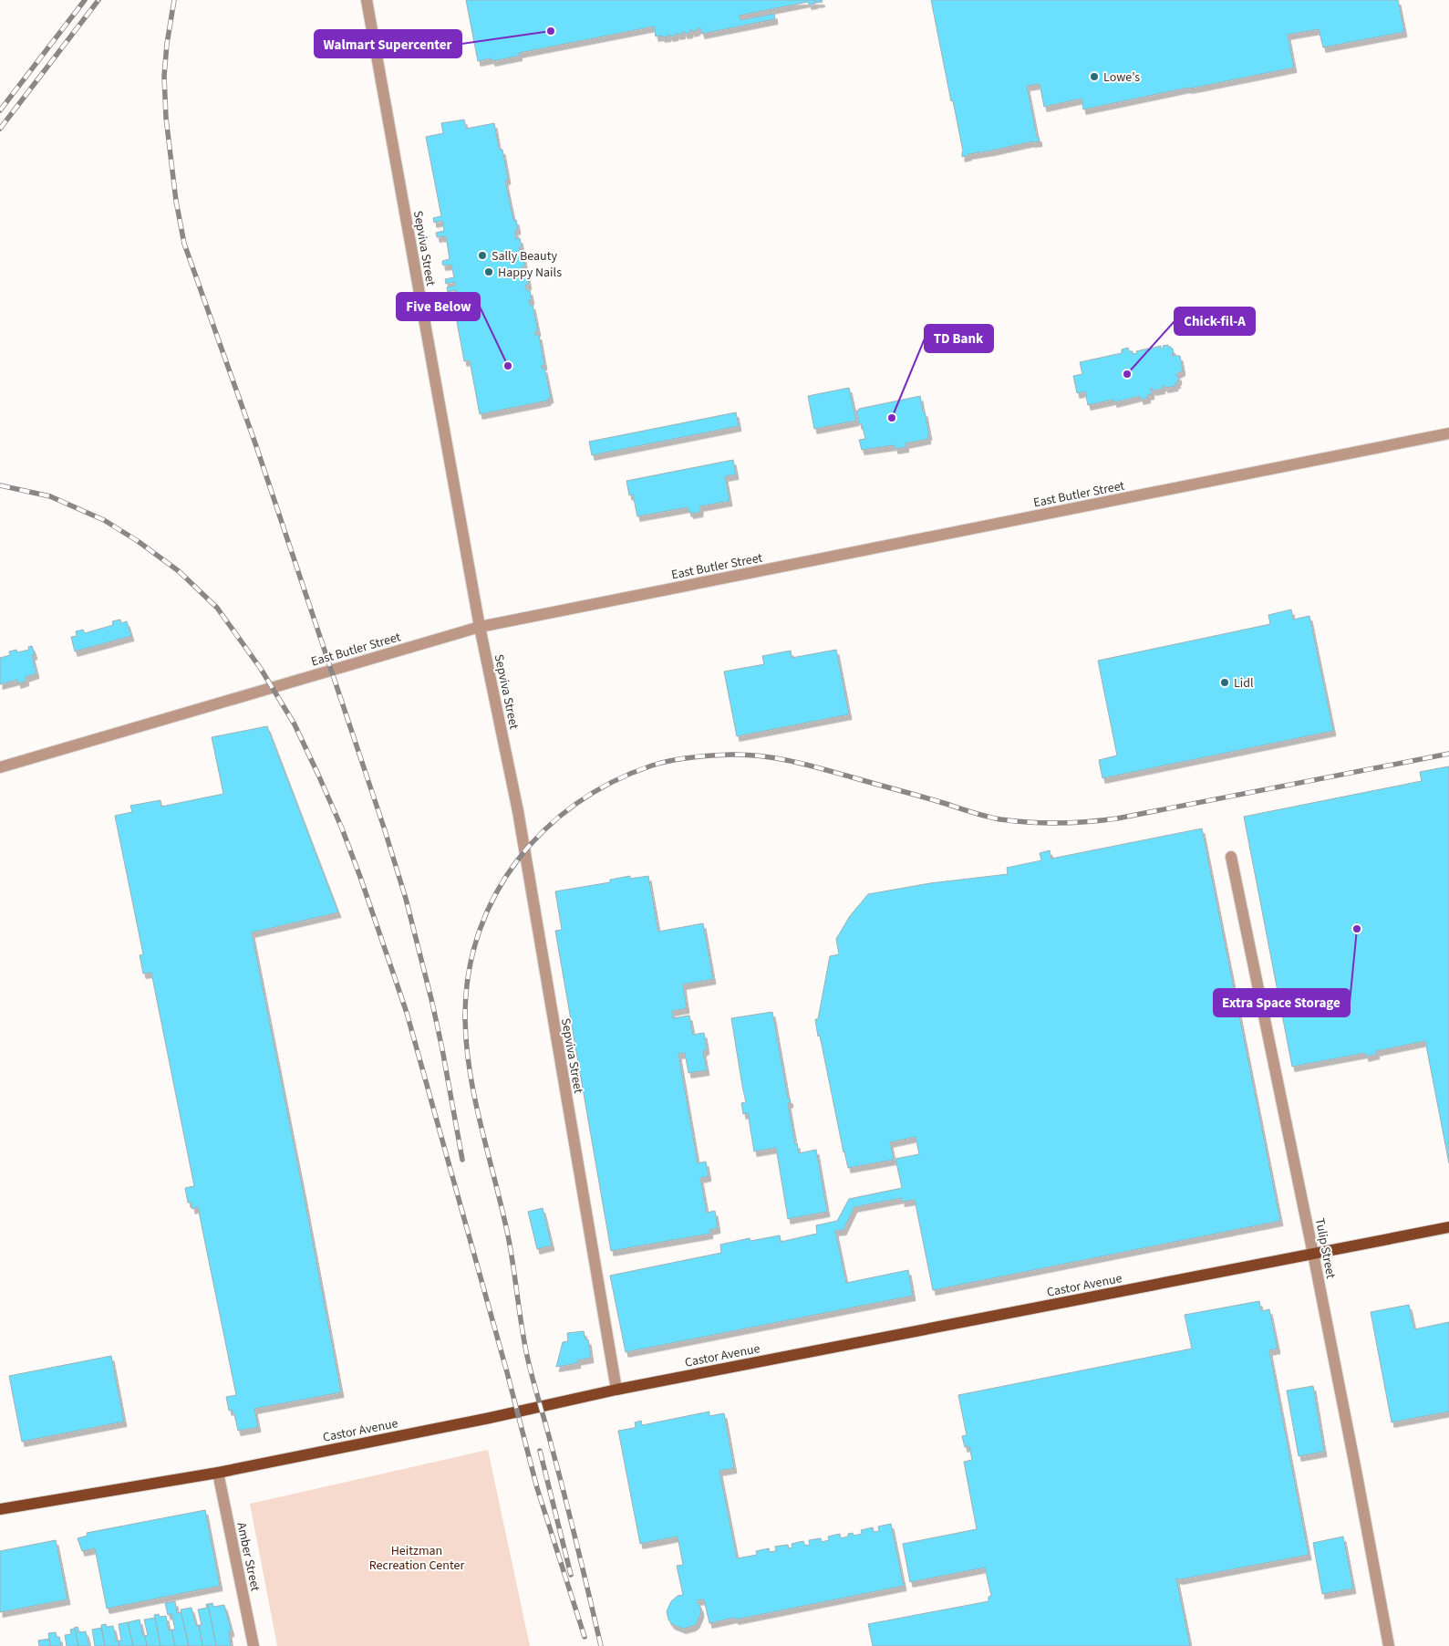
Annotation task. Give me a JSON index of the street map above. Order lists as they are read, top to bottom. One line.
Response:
{"streets":{"main road":["Castor Avenue"],"street":["Sepviva Street","East Butler Street","Tulip Street","Amber Street"]},"crossings":[["Sepviva Street","East Butler Street"],["Sepviva Street","Castor Avenue"],["Tulip Street","Castor Avenue"],["Castor Avenue","Amber Street"]],"parks":["Heitzman Recreation Center"],"places":["Walmart Supercenter","Lowe's","Sally Beauty","Happy Nails","Five Below","Chick-fil-A","TD Bank","Lidl","Extra Space Storage"]}
